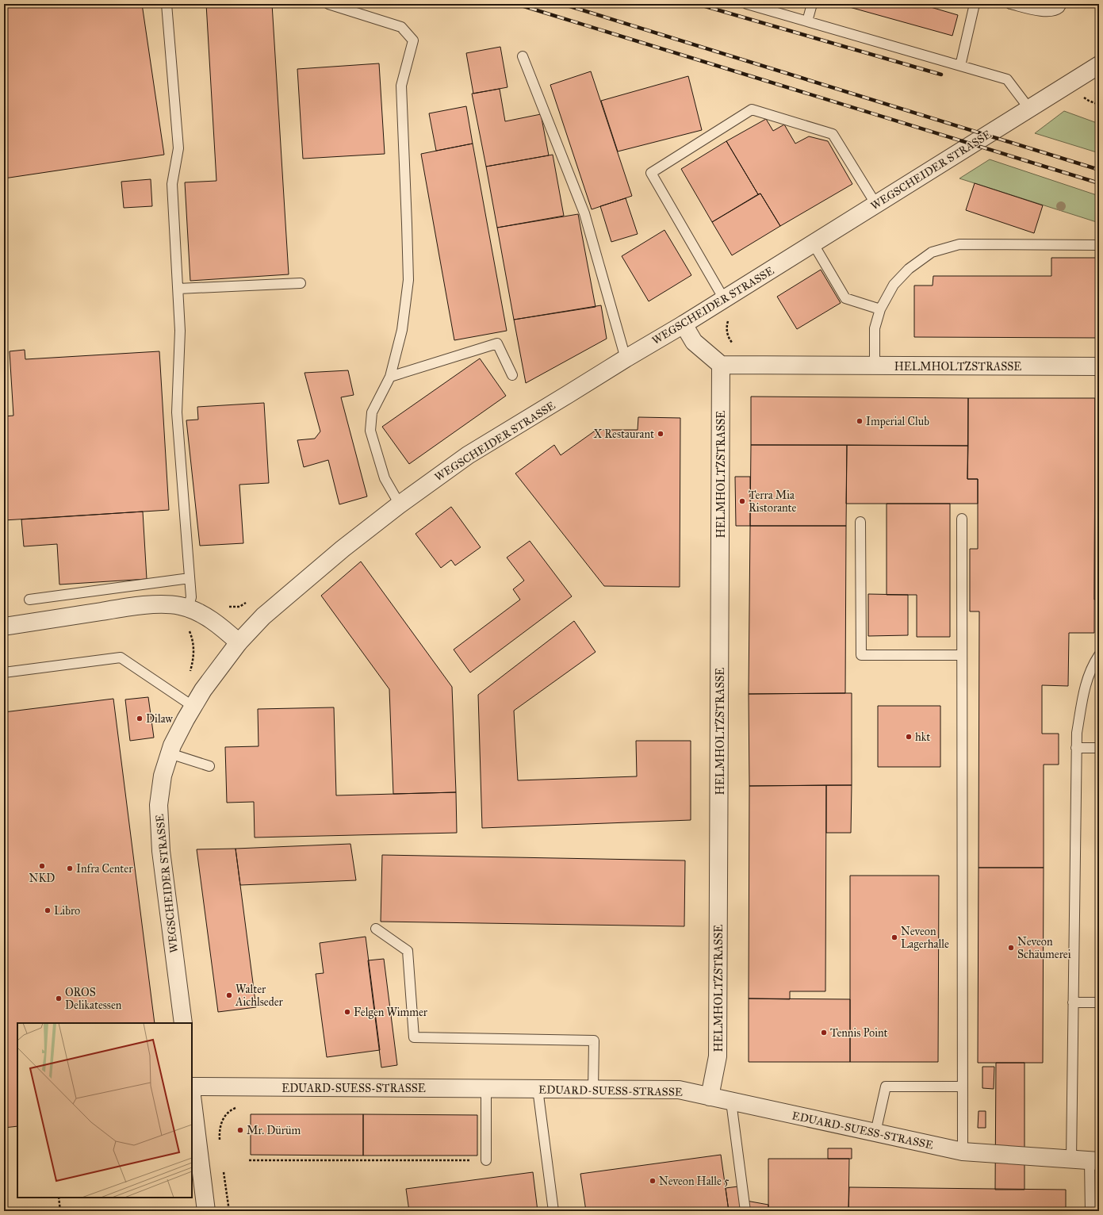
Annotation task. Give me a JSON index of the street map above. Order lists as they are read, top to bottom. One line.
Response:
{"streets":{"street":["WEGSCHEIDER STRASSE","HELMHOLTZSTRASSE","EDUARD-SUESS-STRASSE"]},"crossings":[["HELMHOLTZSTRASSE","EDUARD-SUESS-STRASSE"]],"places":["Imperial Club","X Restaurant","Terra Mia Ristorante","Dilaw","hkt","NKD","Infra Center","Libro","Neveon Lagerhalle","Neveon Schäumerei","Walter Aichlseder","OROS Delikatessen","Felgen Wimmer","Tennis Point","Mr. Dürüm","Neveon Halle 5"]}
